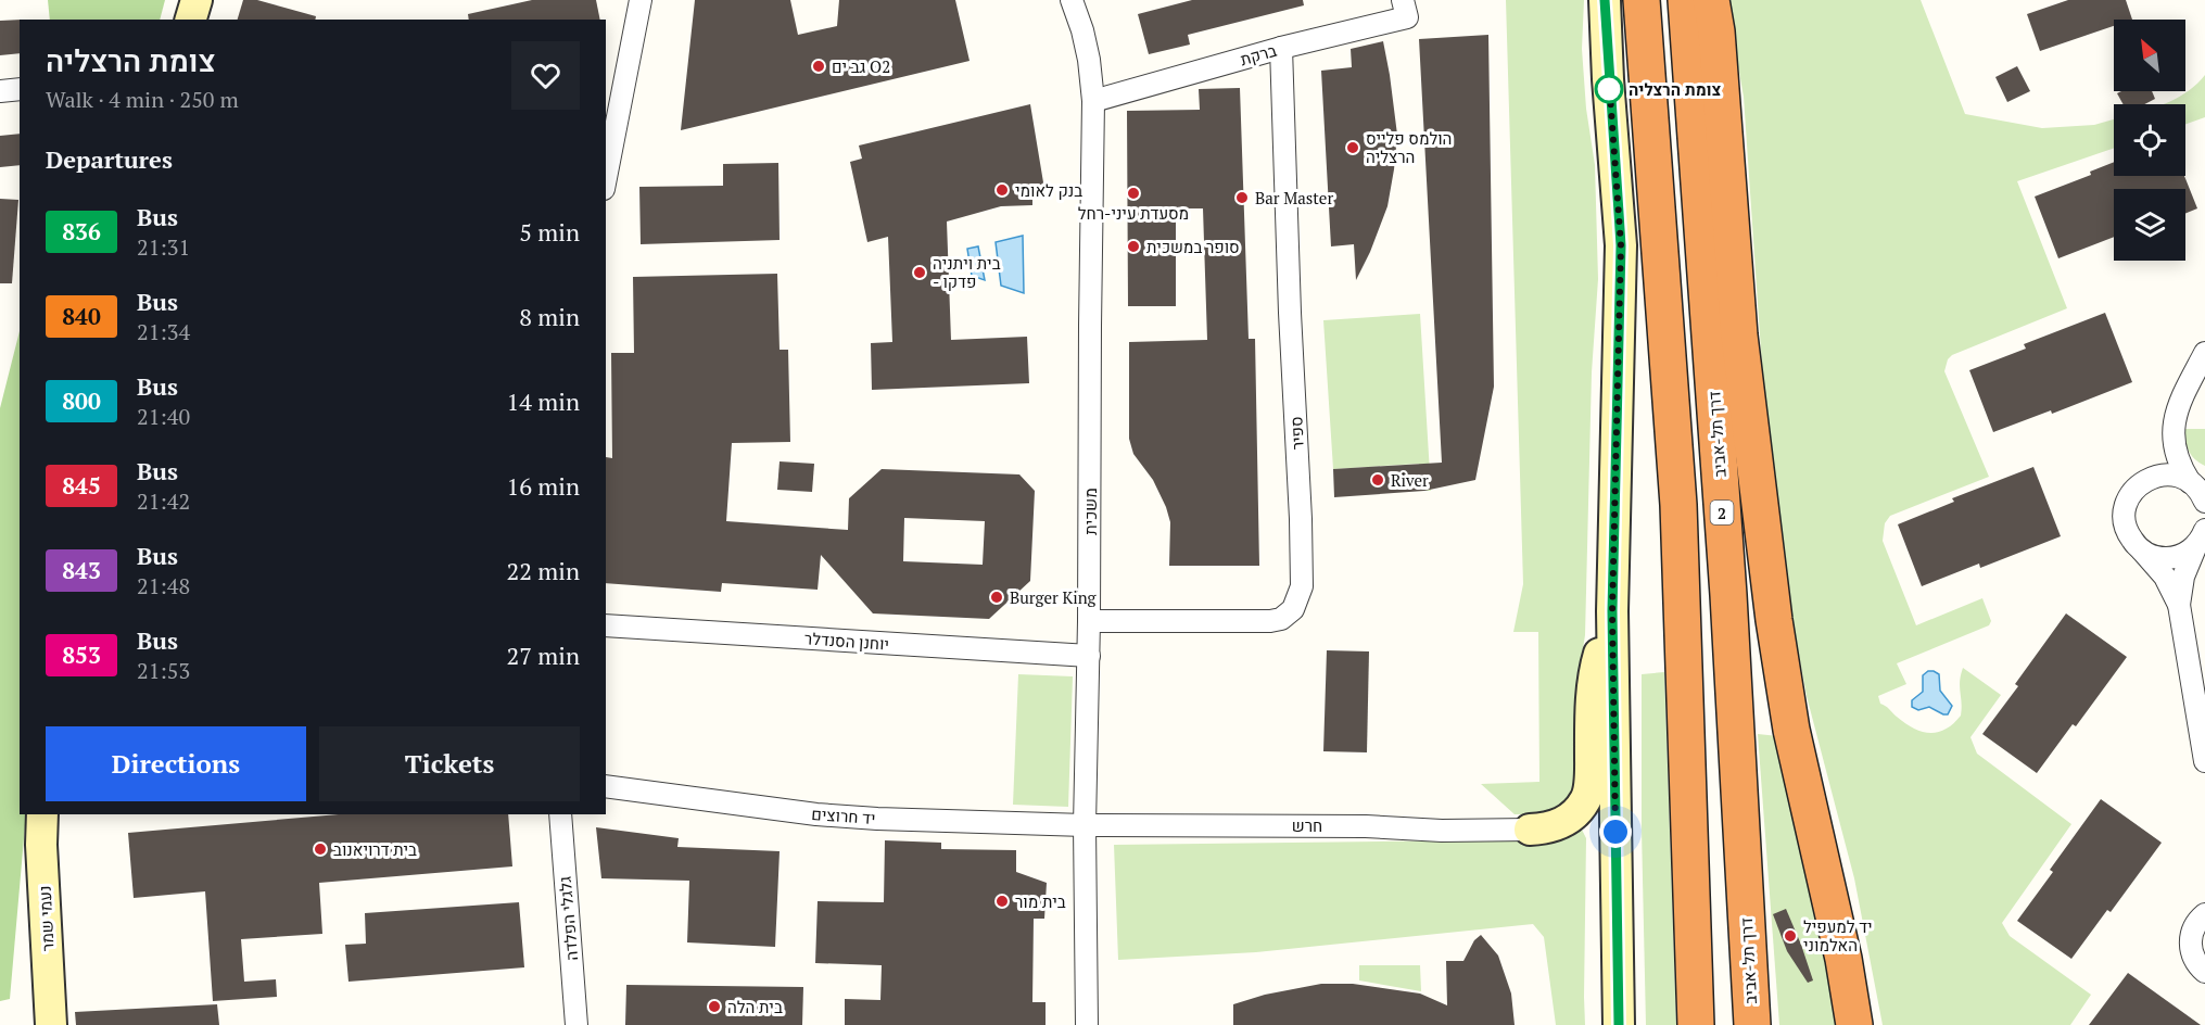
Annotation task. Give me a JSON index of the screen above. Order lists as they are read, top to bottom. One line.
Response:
{"streets":{"highway":["דרך תל-אביב","2"],"street":["ברקת","ספיר","משכית","יוחנן הסנדלר","יד חרוצים","חרש","נעמי שמר","גלגלי הפלדה"]},"crossings":[["ברקת","ספיר"],["ברקת","משכית"],["ספיר","משכית"],["משכית","יוחנן הסנדלר"],["משכית","יד חרוצים"],["משכית","חרש"],["יד חרוצים","חרש"]],"places":["גב ים O2","צומת הרצליה","הולמס פלייס הרצליה","בנק לאומי","מסעדת עיני-רחל","Bar Master","סופר במשכית","בית ויתניה - פדקו","River","Burger King","בית דרויאנוב","בית מור","יד למעפיל האלמוני","בית הלה"],"lines":["bus line 836"],"north":"top left","page":{"heading":[["צומת הרצליה","Walk · 4 min · 250 m"],"Departures"],"list":[{"mark":"836","name":"Bus","note":"21:31","value":"5 min"},{"mark":"840","name":"Bus","note":"21:34","value":"8 min"},{"mark":"800","name":"Bus","note":"21:40","value":"14 min"},{"mark":"845","name":"Bus","note":"21:42","value":"16 min"},{"mark":"843","name":"Bus","note":"21:48","value":"22 min"},{"mark":"853","name":"Bus","note":"21:53","value":"27 min"}],"buttons":["Directions","Tickets"]}}
